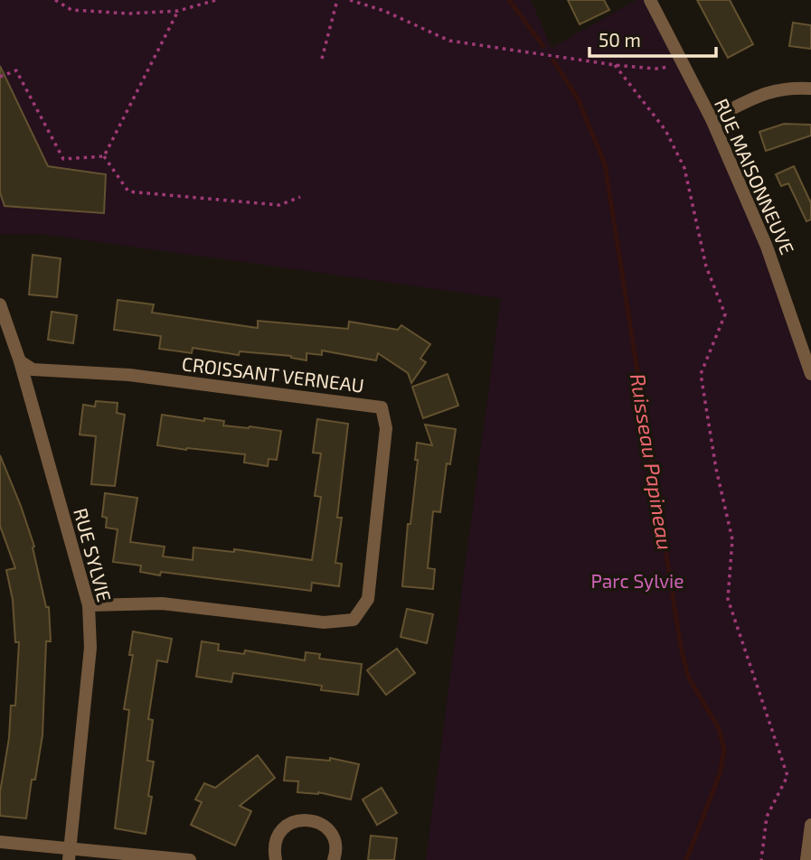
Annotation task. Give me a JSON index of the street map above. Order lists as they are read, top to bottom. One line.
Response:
{"streets":{"street":["RUE MAISONNEUVE","CROISSANT VERNEAU","RUE SYLVIE"]},"crossings":[["CROISSANT VERNEAU","RUE SYLVIE"]],"water":["Ruisseau Papineau"],"parks":["Parc Sylvie"],"scale_bar":"50 m"}
